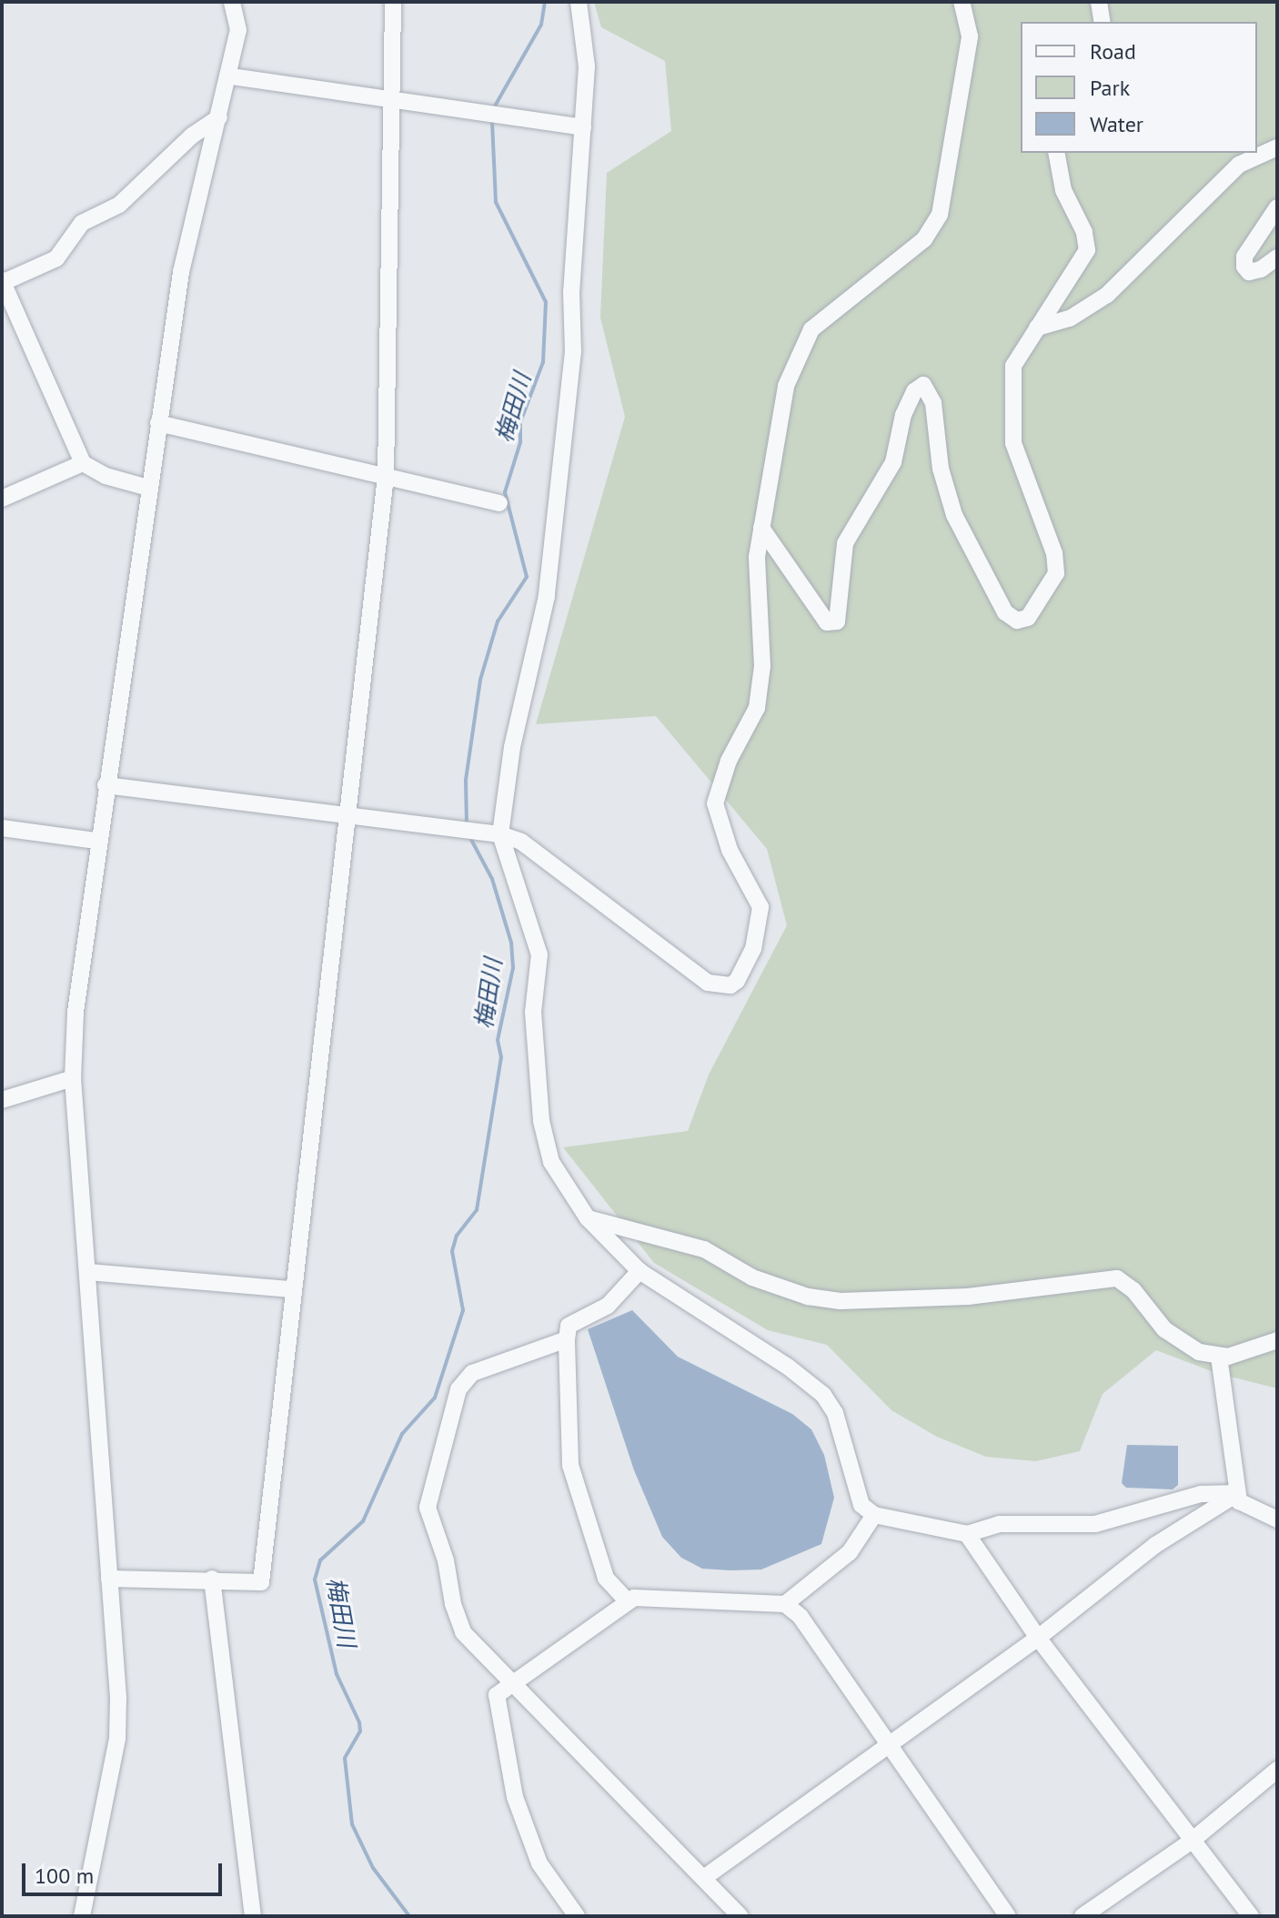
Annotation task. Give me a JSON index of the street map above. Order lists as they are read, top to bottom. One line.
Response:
{"water":["梅田川"],"legend":["Road","Park","Water"],"scale_bar":"100 m"}
